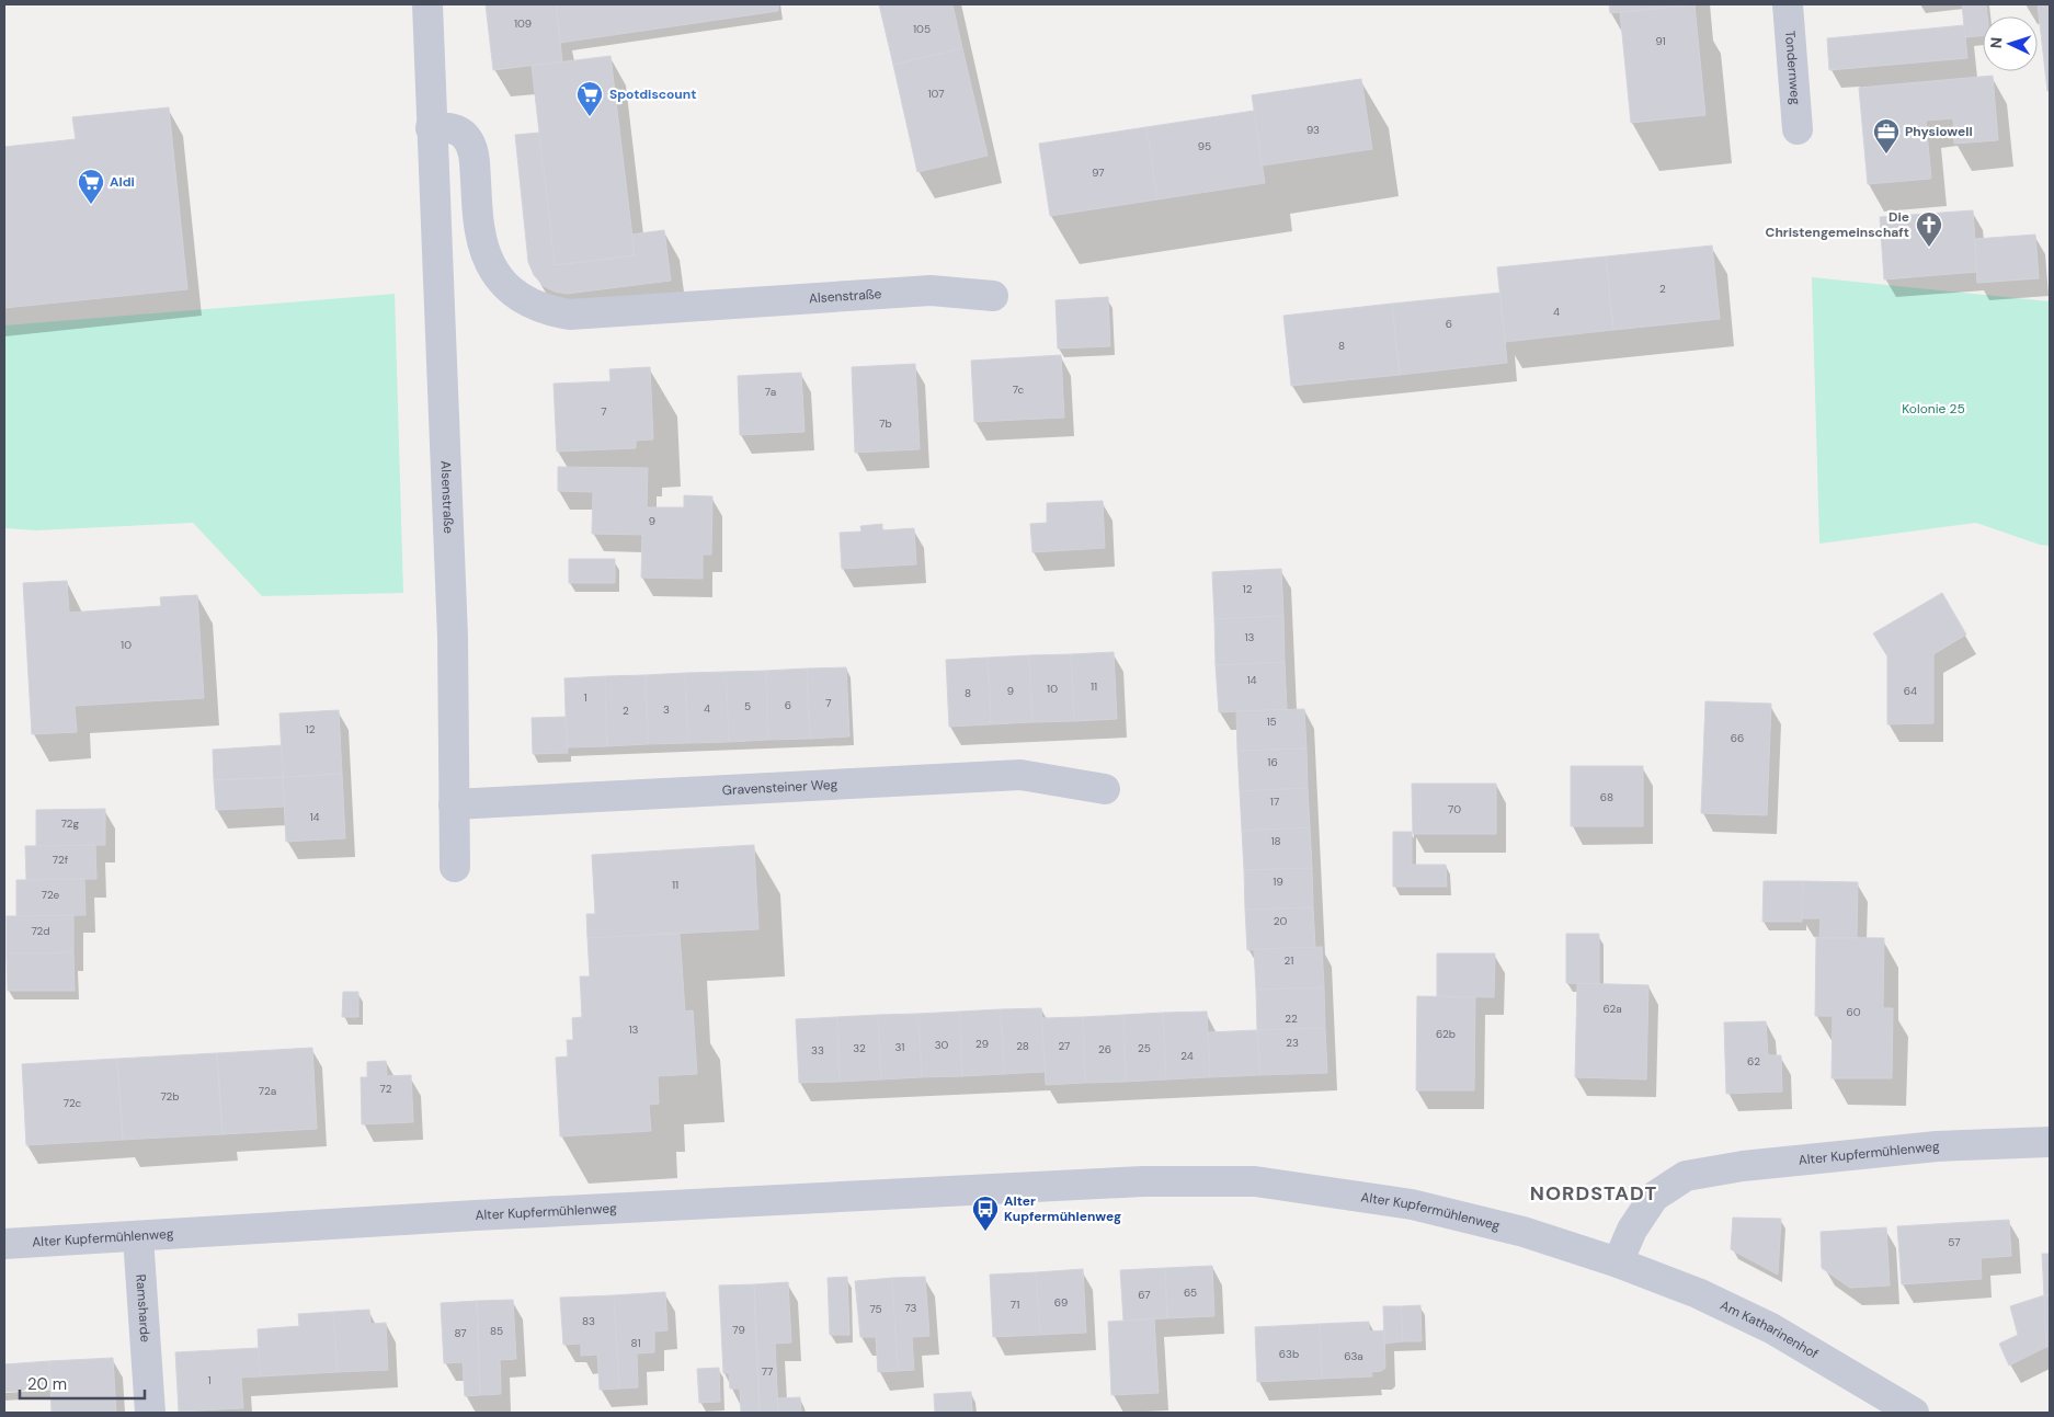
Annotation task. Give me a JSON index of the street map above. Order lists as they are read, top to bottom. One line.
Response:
{"streets":{"street":["Tondernweg","Alsenstraße","Gravensteiner Weg","Alter Kupfermühlenweg","Ramsharde","Am Katharinenhof"]},"crossings":[["Alsenstraße","Gravensteiner Weg"],["Alter Kupfermühlenweg","Ramsharde"],["Alter Kupfermühlenweg","Am Katharinenhof"]],"districts":["NORDSTADT"],"parks":["Kolonie 25"],"places":{"supermarket":["Spotdiscount","Aldi"],"office":["Physiowell"],"church":["Die Christengemeinschaft"],"bus stop":["Alter Kupfermühlenweg"]},"house_numbers":["109","105","91","107","93","95","97","2","4","6","8","7c","7a","7","7b","9","12","13","10","14","11","10","9","64","8","1","7","6","5","4","3","2","15","12","66","16","68","17","70","14","72g","18","72f","19","11","72e","20","72d","21","62a","60","22","13","62b","23","29","30","28","27","31","32","25","26","33","24","62","72","72a","72b","72c","57","65","67","69","71","73","75","83","79","85","87","81","63b","63a","77","1"],"scale_bar":"20 m","north":"left"}
